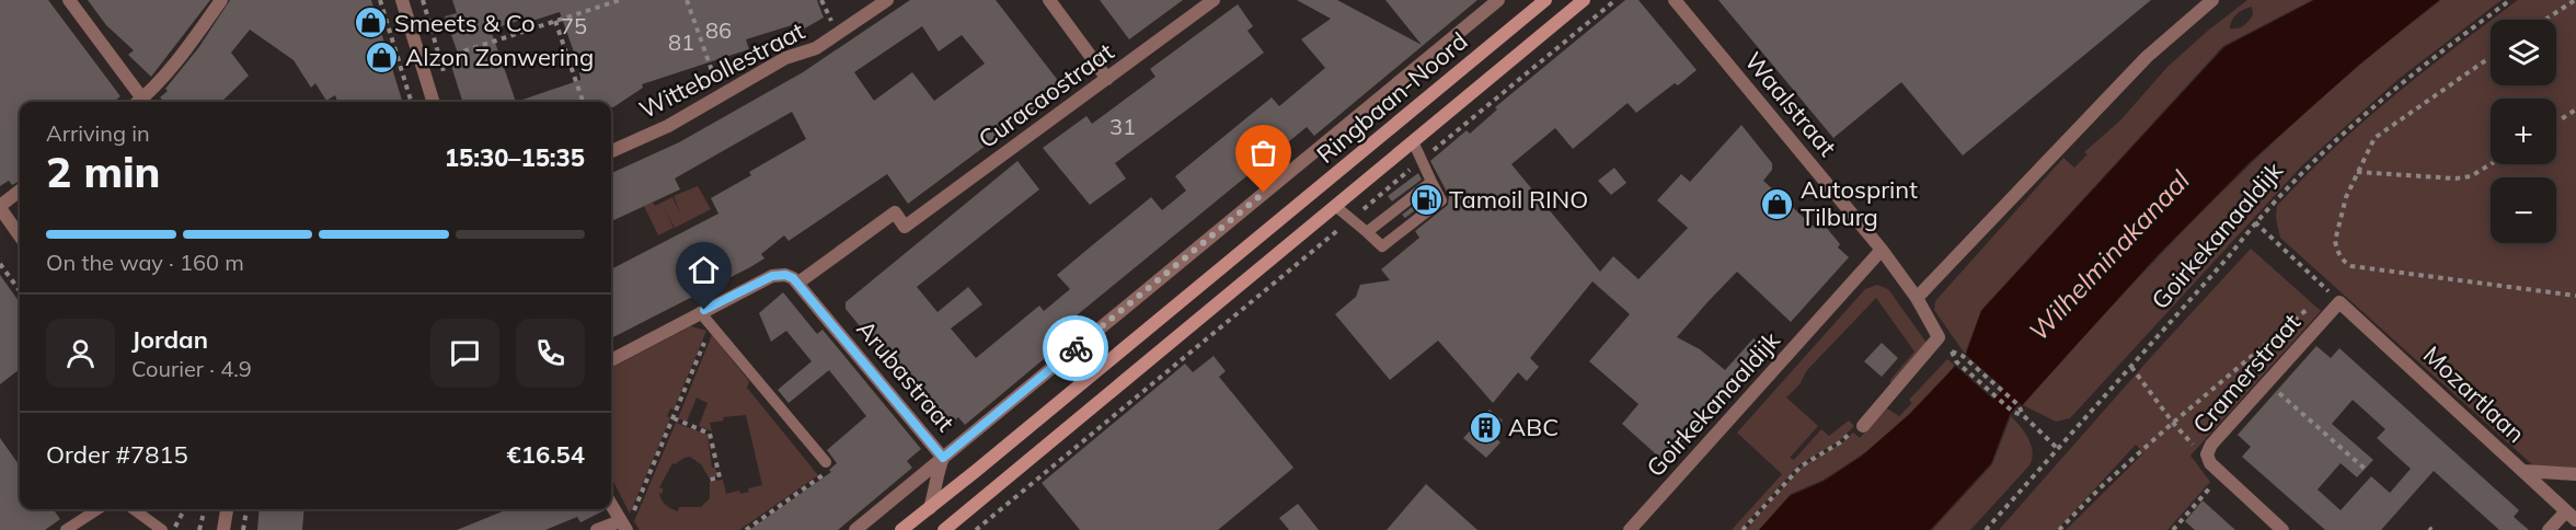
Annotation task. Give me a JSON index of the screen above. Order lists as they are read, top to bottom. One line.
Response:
{"streets":{"main road":["Ringbaan-Noord"],"street":["Wittebollestraat","Curacaostraat","Waalstraat","Goirkekanaaldijk","Cramerstraat","Arubastraat","Mozartlaan"]},"crossings":[["Curacaostraat","Arubastraat"],["Ringbaan-Noord","Arubastraat"],["Waalstraat","Goirkekanaaldijk"],["Cramerstraat","Mozartlaan"]],"water":["Wilhelminakanaal"],"places":{"shop":["Smeets & Co","Alzon Zonwering","Autosprint Tilburg"],"fuel station":["Tamoil RINO"],"building":["ABC"]},"house_numbers":["75","86","81","31"],"page":{"map_buttons":["+","−"],"heading":["2 min","Arriving in","15:30–15:35"],"panel":["Jordan","Courier · 4.9","Order #7815","€16.54"],"bar":"On the way · 160 m"}}
